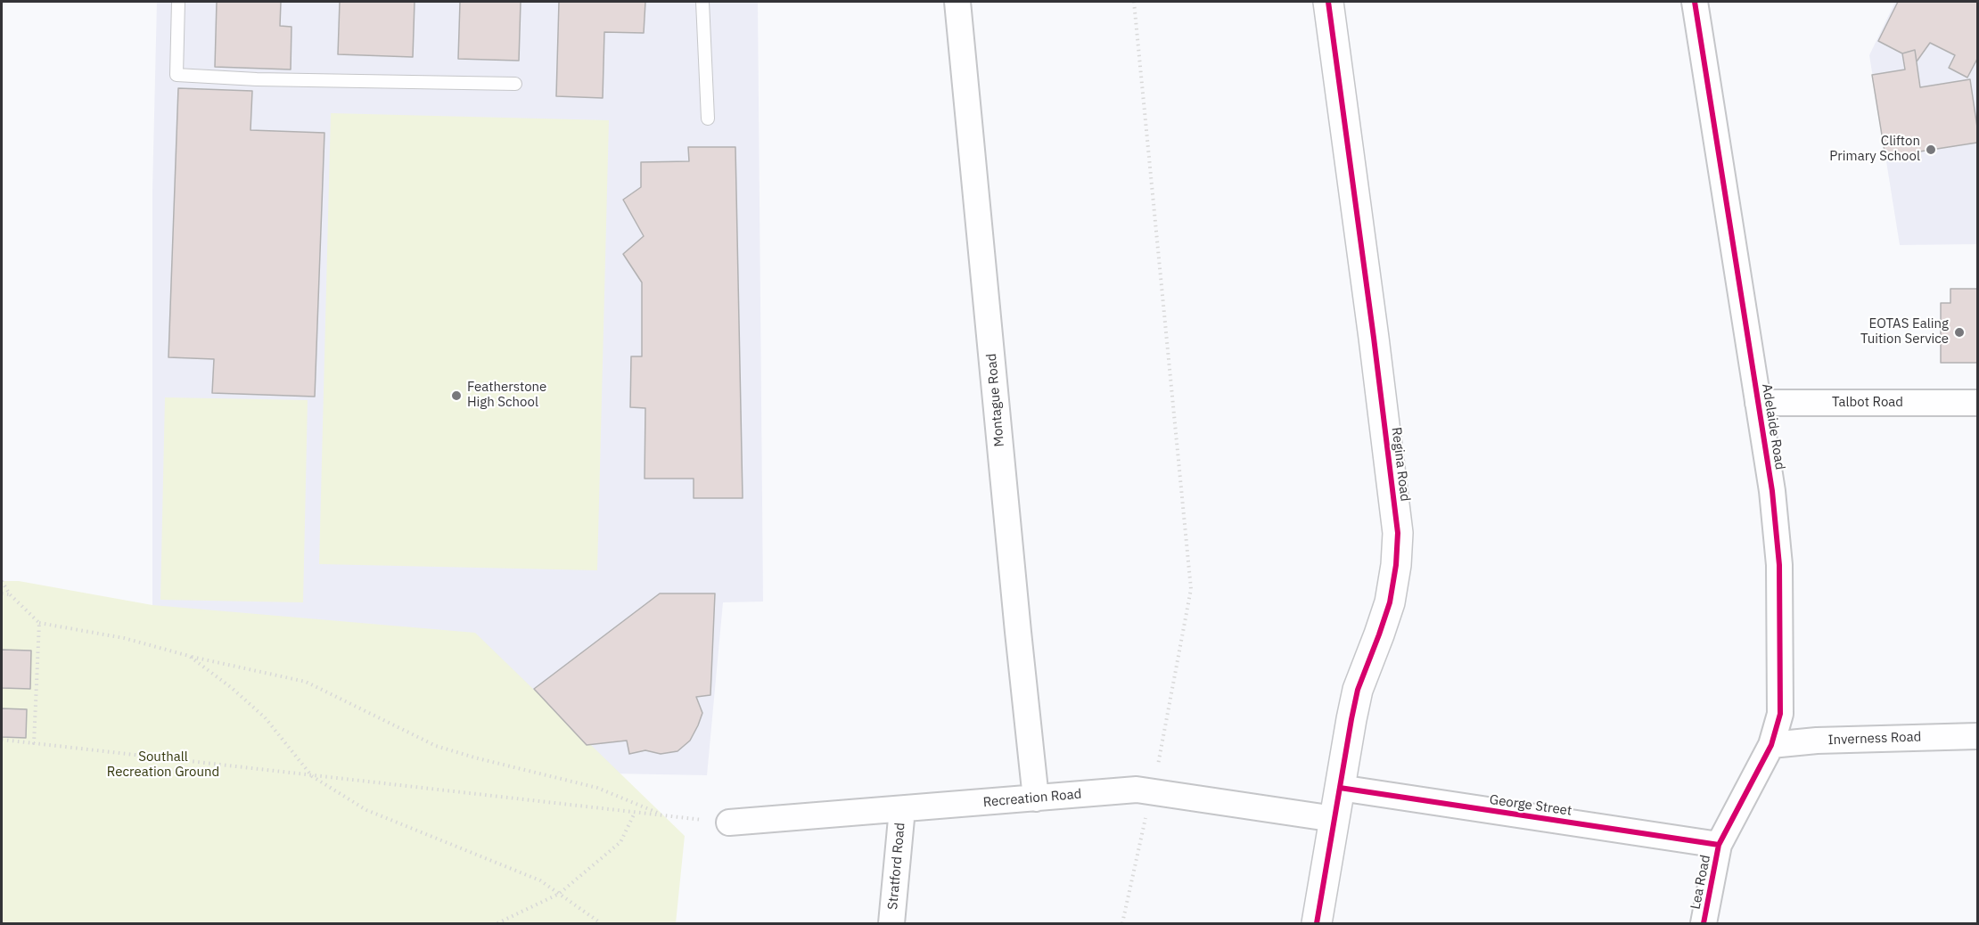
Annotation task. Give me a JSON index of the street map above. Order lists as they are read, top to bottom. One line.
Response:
{"streets":{"street":["Montague Road","Talbot Road","Adelaide Road","Regina Road","Inverness Road","Recreation Road","George Street","Stratford Road","Lea Road"]},"crossings":[["Montague Road","Recreation Road"],["Talbot Road","Adelaide Road"],["Adelaide Road","Inverness Road"],["Adelaide Road","George Street"],["Adelaide Road","Lea Road"],["Regina Road","Recreation Road"],["Regina Road","George Street"],["Recreation Road","Stratford Road"],["George Street","Lea Road"]],"parks":["Southall Recreation Ground"],"places":["Clifton Primary School","EOTAS Ealing Tuition Service","Featherstone High School"]}
